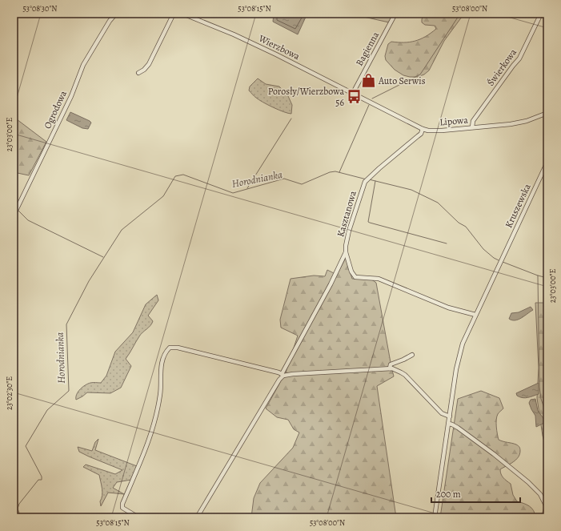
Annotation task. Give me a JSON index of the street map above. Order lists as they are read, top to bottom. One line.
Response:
{"streets":{"street":["Wierzbowa","Bagienna","Świerkowa","Ogrodowa","Lipowa","Kruszewska","Kasztanowa"]},"crossings":[["Wierzbowa","Bagienna"],["Wierzbowa","Lipowa"],["Świerkowa","Lipowa"],["Lipowa","Kasztanowa"]],"water":["Horodnianka"],"places":{"shop":["Auto Serwis"],"bus stop":["Porosły/Wierzbowa 56"]},"scale_bar":"200 m","coordinates":["53°08'30\"N","53°08'15\"N","53°08'00\"N","23°03'00\"E","23°02'30\"E"]}
